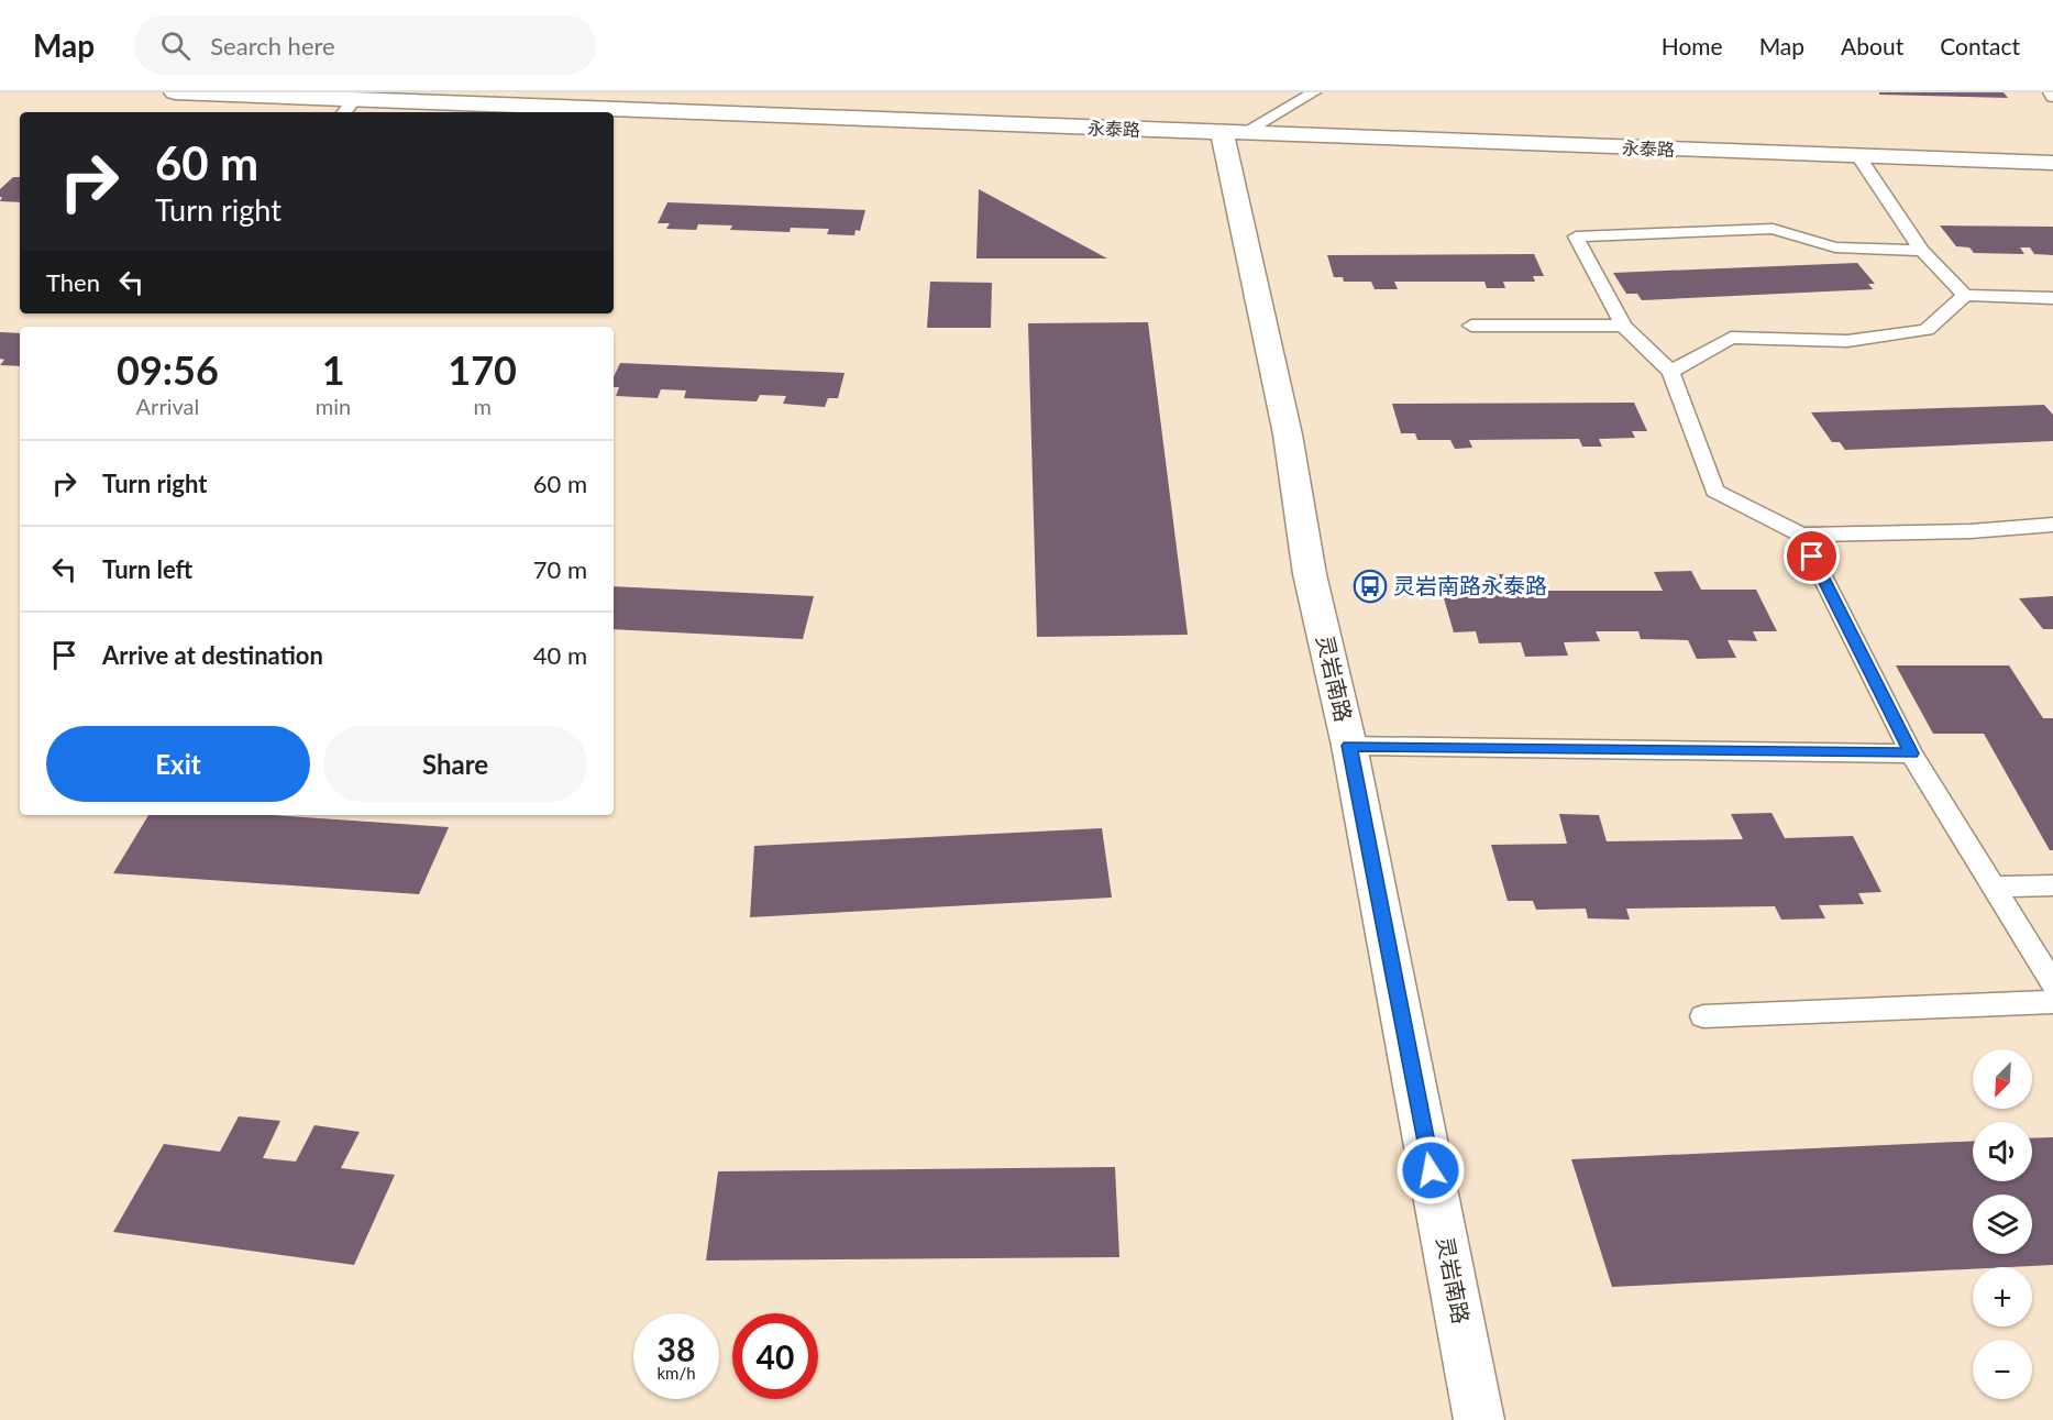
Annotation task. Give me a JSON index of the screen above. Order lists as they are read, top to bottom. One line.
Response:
{"streets":{"street":["永泰路","灵岩南路"]},"crossings":[["永泰路","灵岩南路"]],"places":{"bus stop":["灵岩南路永泰路"]},"north":"bottom left","page":{"header":"Map","search":"Search here","nav":["Home","Map","About","Contact"],"turn":["60 m","Turn right"],"then":"Then","eta":["09:56","Arrival","1","min","170","m"],"list":[{"name":"Turn right","value":"60 m"},{"name":"Turn left","value":"70 m"},{"name":"Arrive at destination","value":"40 m"}],"buttons":["Exit","Share"],"map_buttons":["+","−"],"speed":"38 km/h","limit":"40"}}
